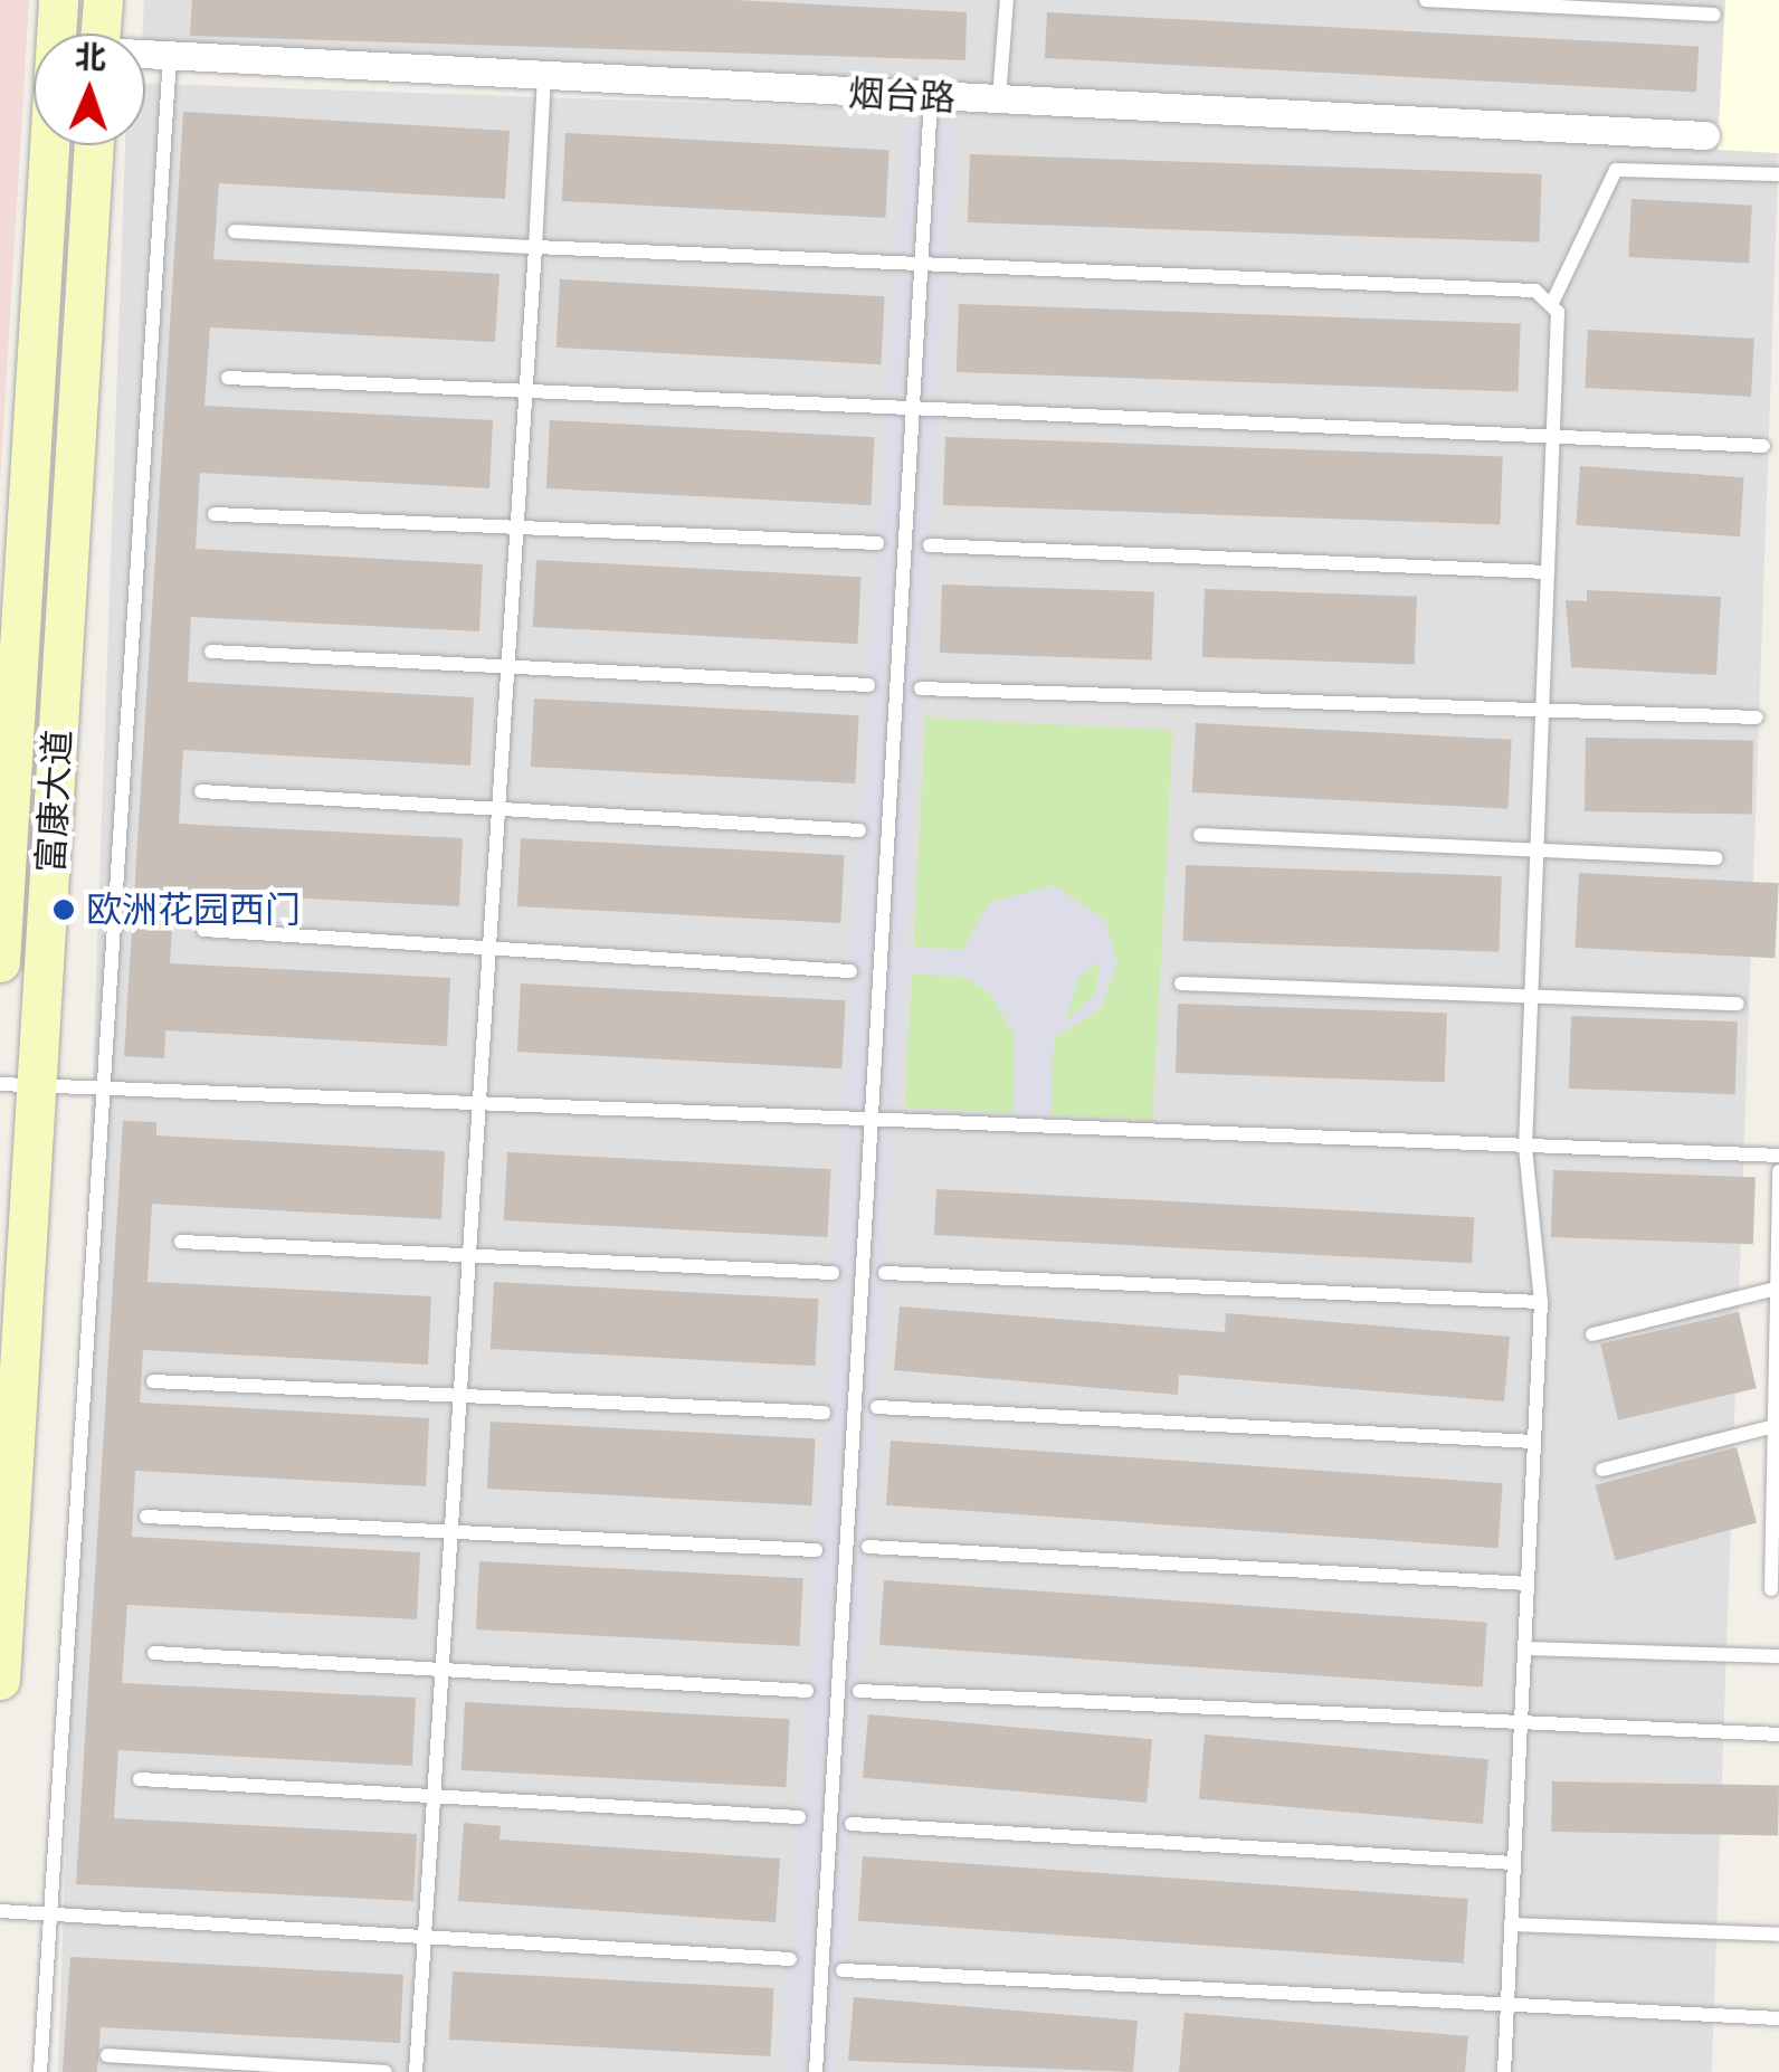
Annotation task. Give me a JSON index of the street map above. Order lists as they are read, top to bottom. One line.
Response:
{"streets":{"street":["烟台路","富康大道"]},"places":["欧洲花园西门"],"north":"top"}
